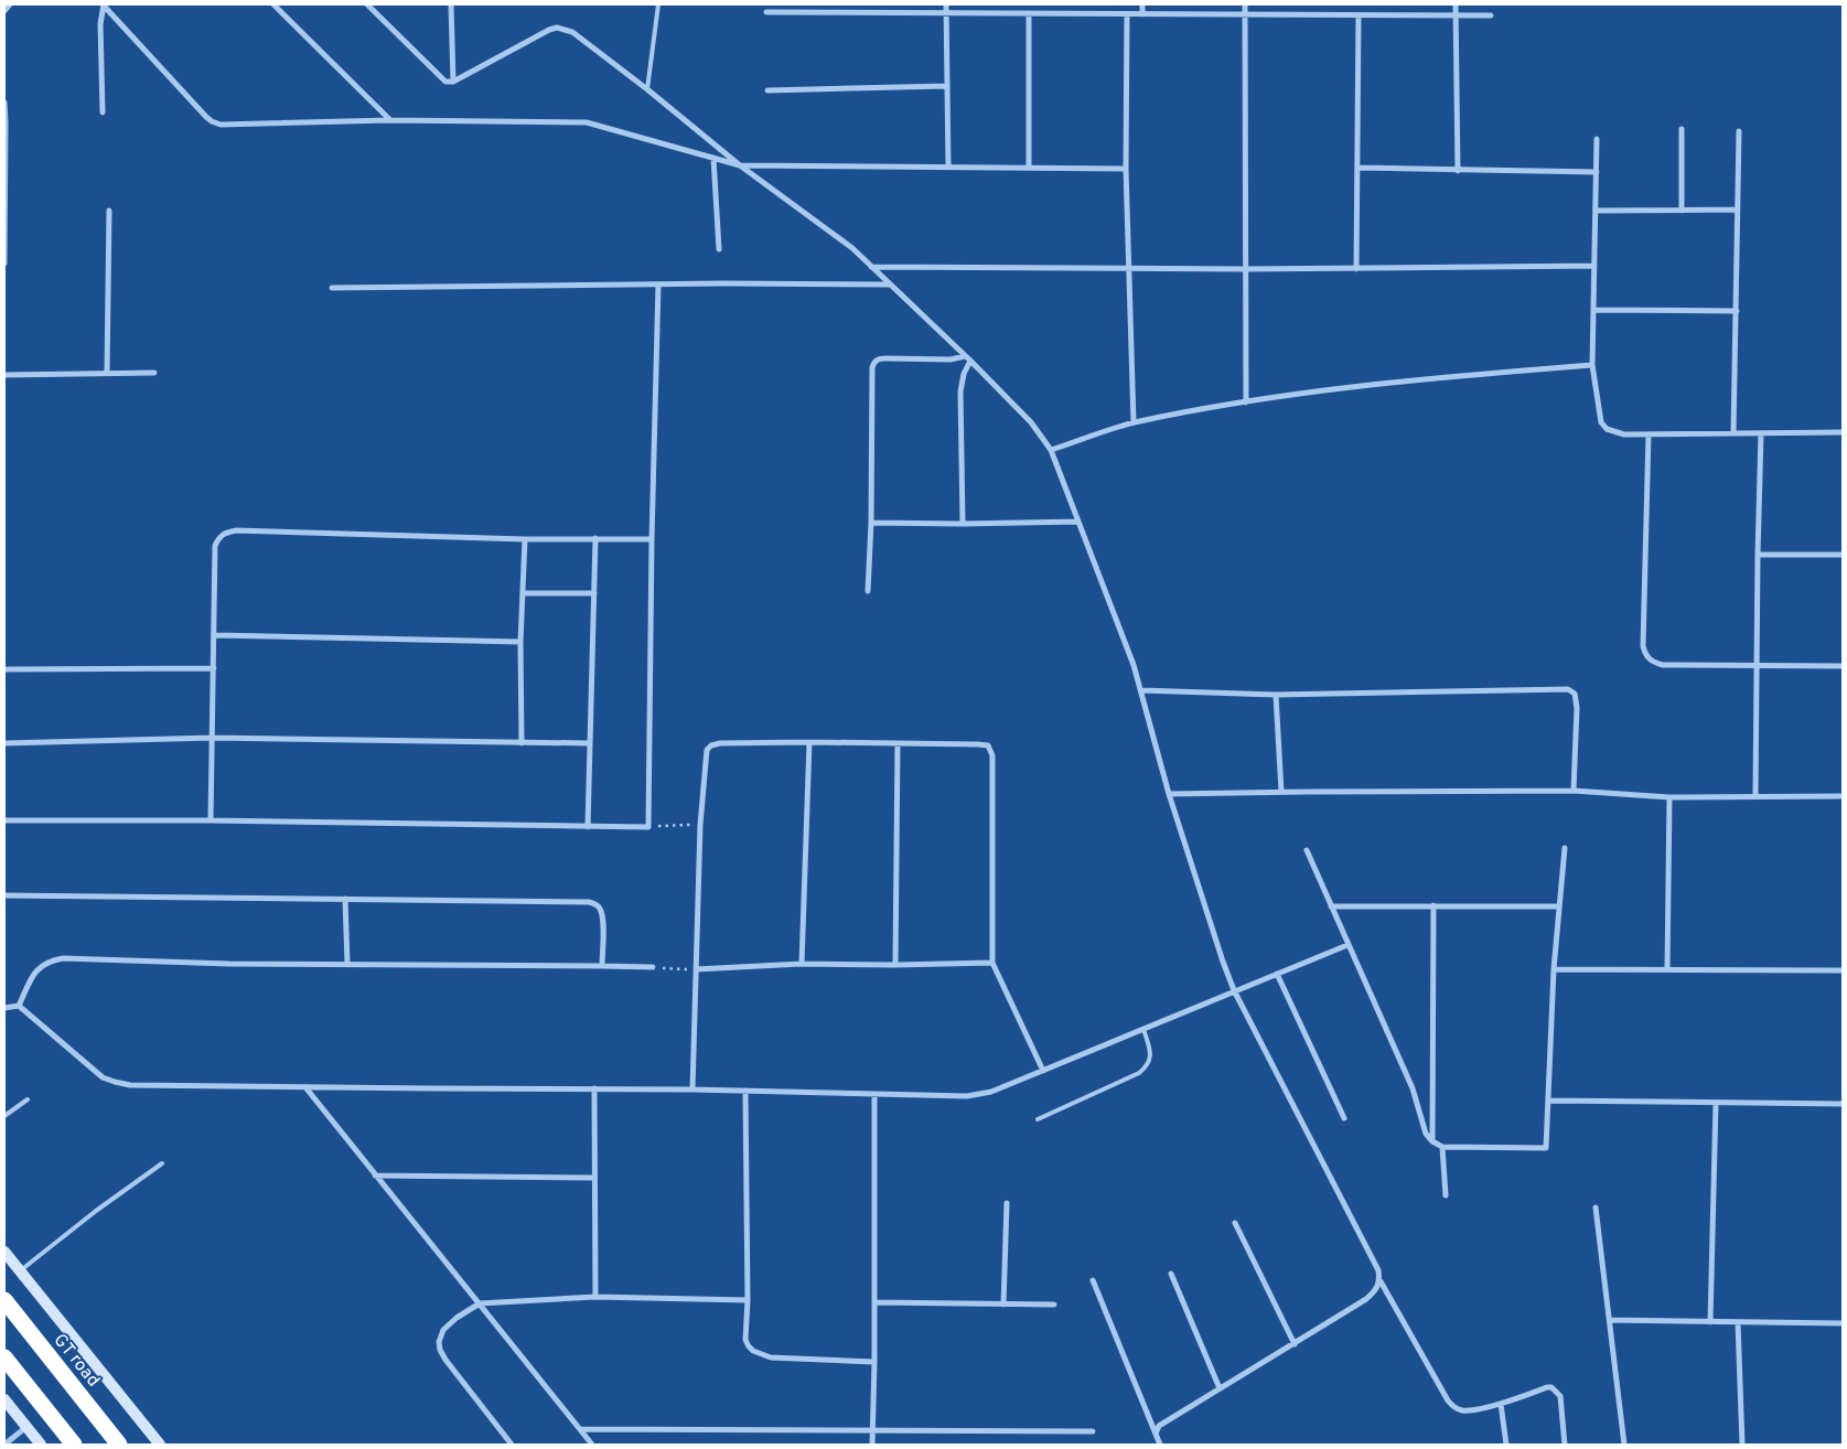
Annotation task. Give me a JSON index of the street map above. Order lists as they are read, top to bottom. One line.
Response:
{"streets":{"highway":["GT road"]}}
